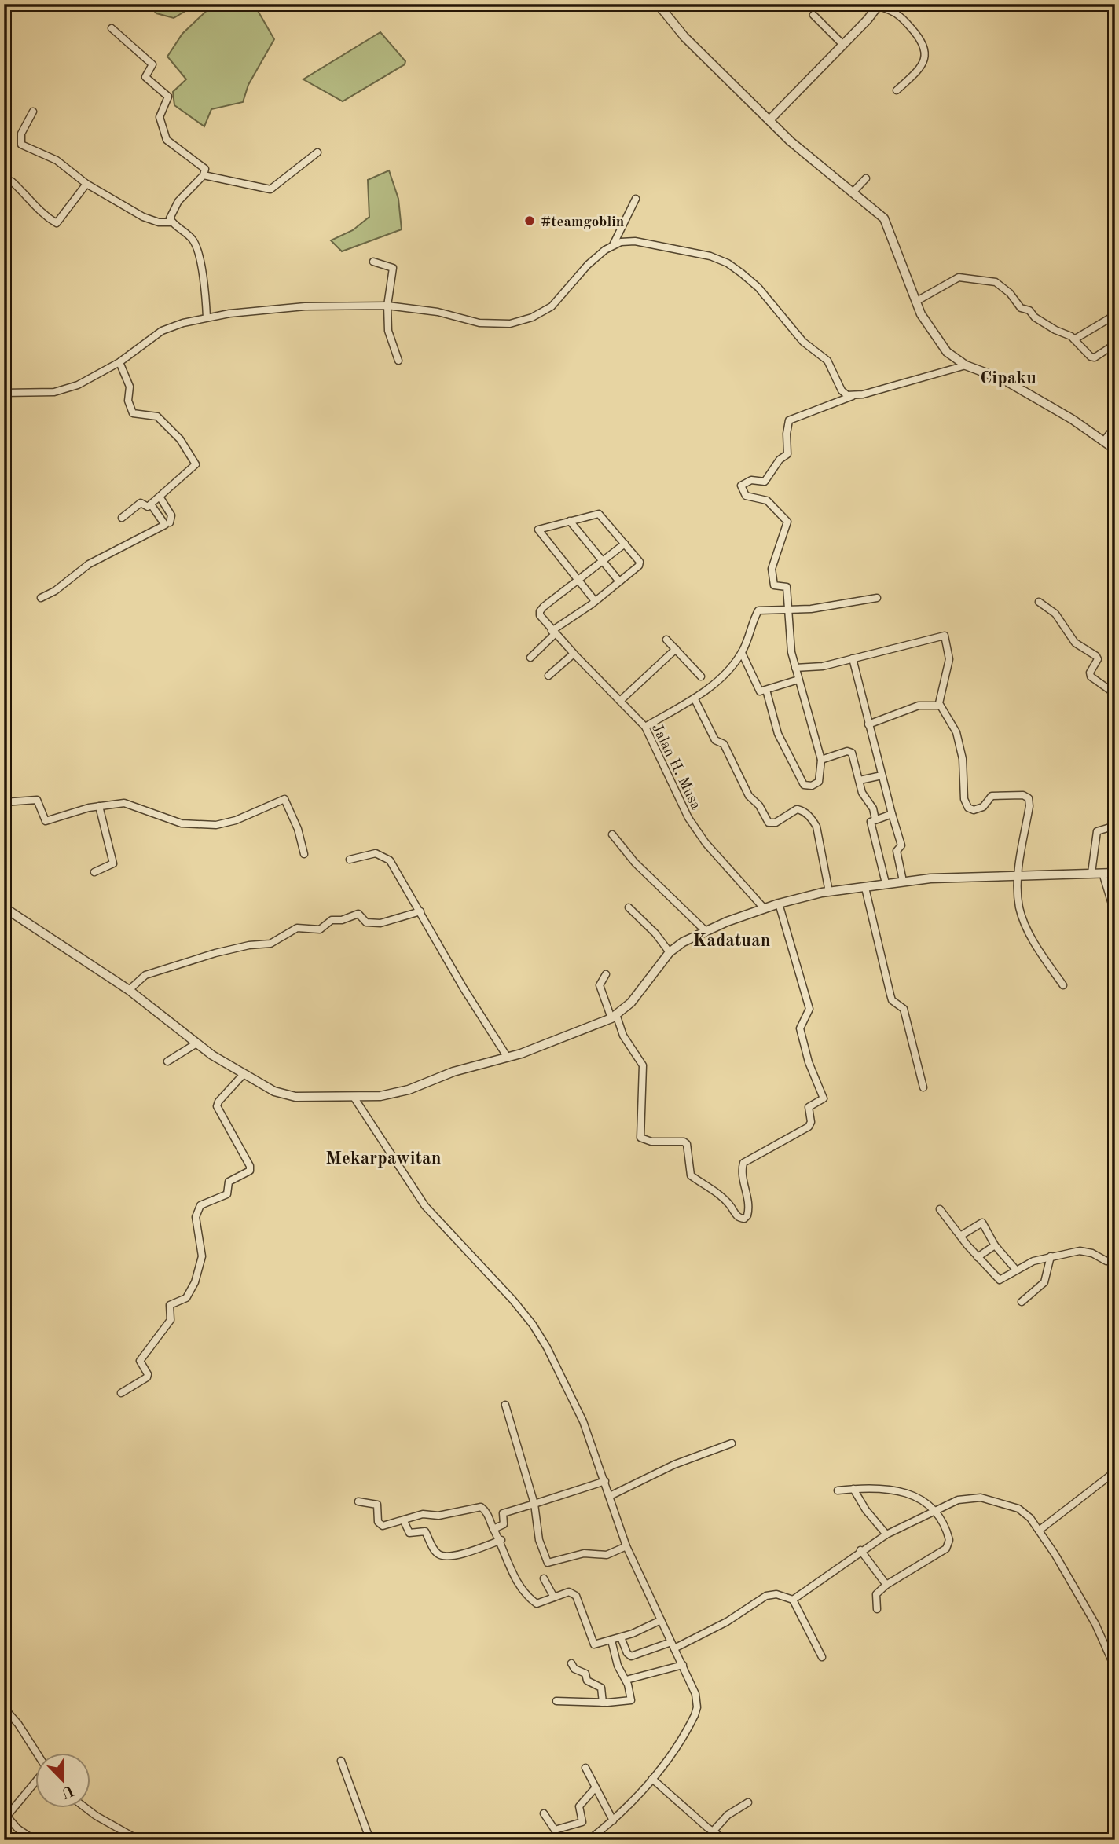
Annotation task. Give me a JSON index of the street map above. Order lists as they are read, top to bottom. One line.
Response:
{"streets":{"street":["Jalan H. Musa"]},"districts":["Cipaku","Kadatuan","Mekarpawitan"],"places":["#teamgoblin"],"north":"bottom right"}
